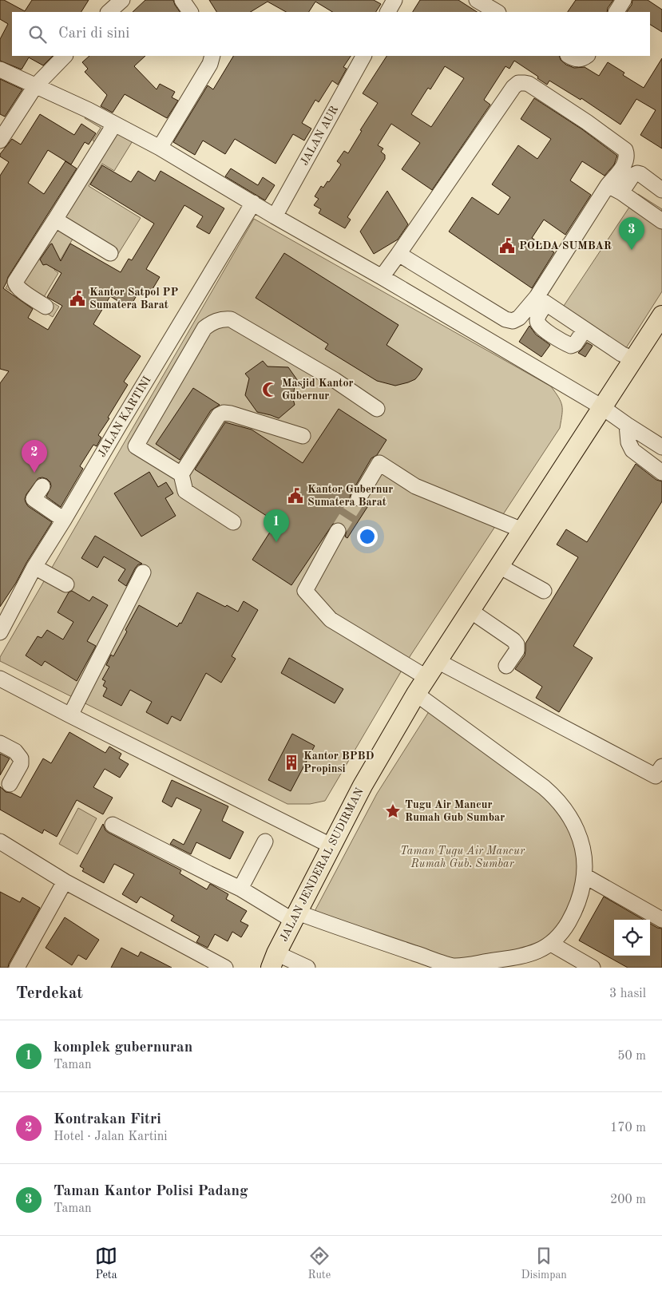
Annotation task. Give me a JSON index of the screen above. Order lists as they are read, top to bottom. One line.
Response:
{"streets":{"main road":["JALAN JENDERAL SUDIRMAN"],"street":["JALAN AUR","JALAN KARTINI"]},"parks":["Taman Tugu Air Mancur Rumah Gub. Sumbar"],"places":{"public building":["POLDA SUMBAR","Kantor Satpol PP Sumatera Barat","Kantor Gubernur Sumatera Barat"],"mosque":["Masjid Kantor Gubernur"],"building":["Kantor BPBD Propinsi"],"place":["Tugu Air Mancur Rumah Gub Sumbar"]},"page":{"search":"Cari di sini","pins":["3","2","1"],"heading":["Terdekat","3 hasil"],"list":[{"mark":"1","name":"komplek gubernuran","note":"Taman","value":"50 m"},{"mark":"2","name":"Kontrakan Fitri","note":"Hotel · Jalan Kartini","value":"170 m"},{"mark":"3","name":"Taman Kantor Polisi Padang","note":"Taman","value":"200 m"}],"nav":["Peta","Rute","Disimpan"]}}
